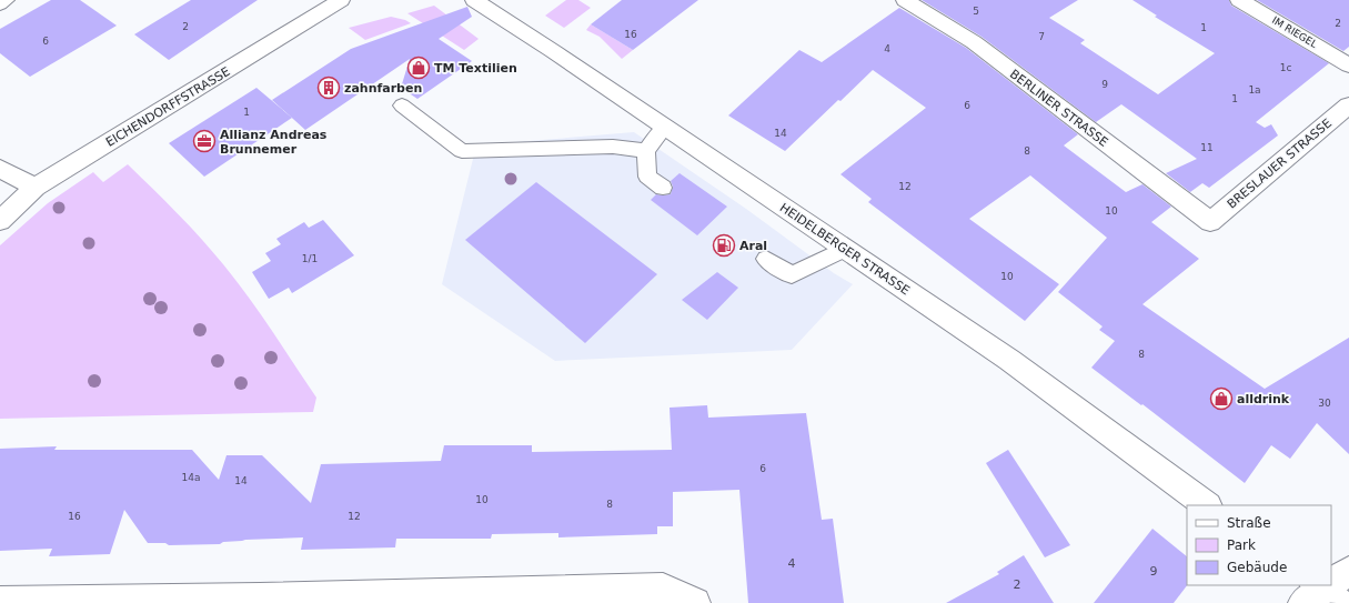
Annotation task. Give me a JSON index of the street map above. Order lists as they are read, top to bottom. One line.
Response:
{"streets":{"street":["IM RIEGEL","EICHENDORFFSTRASSE","BERLINER STRASSE","BRESLAUER STRASSE","HEIDELBERGER STRASSE"]},"crossings":[["BERLINER STRASSE","BRESLAUER STRASSE"]],"places":{"shop":["TM Textilien","alldrink"],"building":["zahnfarben"],"office":["Allianz Andreas Brunnemer"],"fuel station":["Aral"]},"house_numbers":["5","2","2","1","16","7","6","4","1c","9","1a","1","6","1","14","11","8","12","10","1/1","10","8","30","6","14a","14","10","8","16","12","4","9","2"],"legend":["Straße","Park","Gebäude"]}
